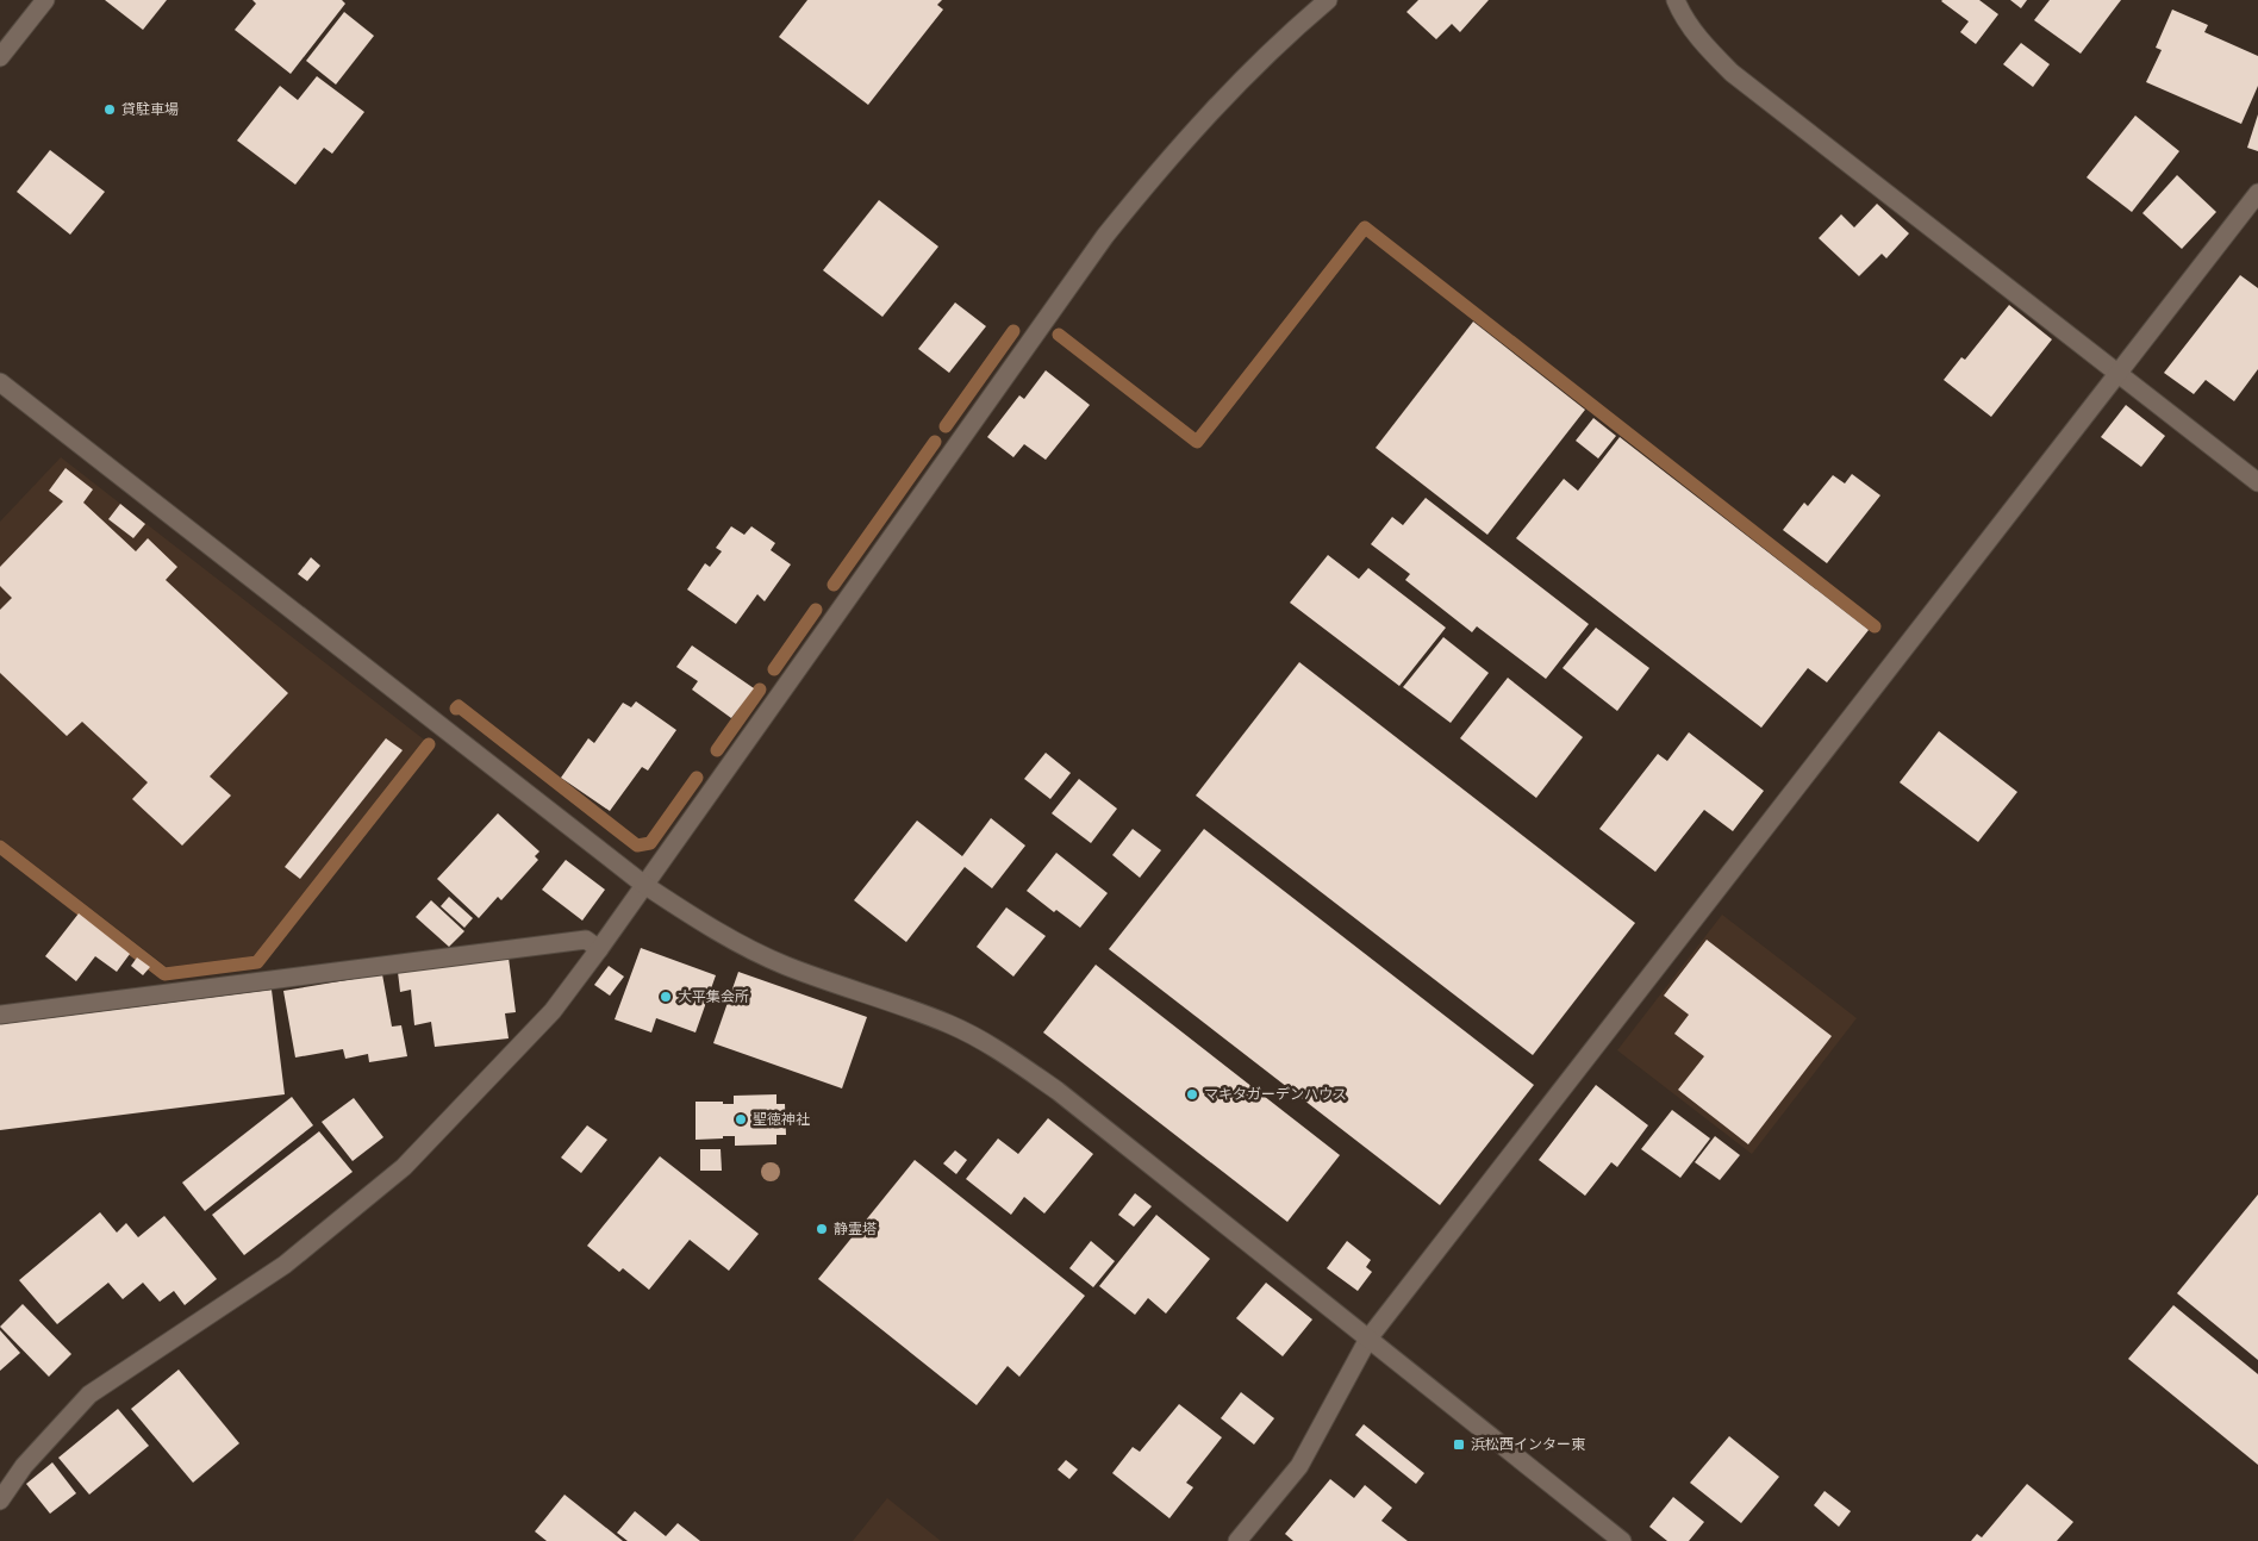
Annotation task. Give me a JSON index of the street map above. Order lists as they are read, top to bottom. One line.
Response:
{"places":{"other":["貸駐車場","大平集会所","マキタガーデンハウス","聖徳神社","静霊塔"],"transit":["浜松西インター東"]}}
